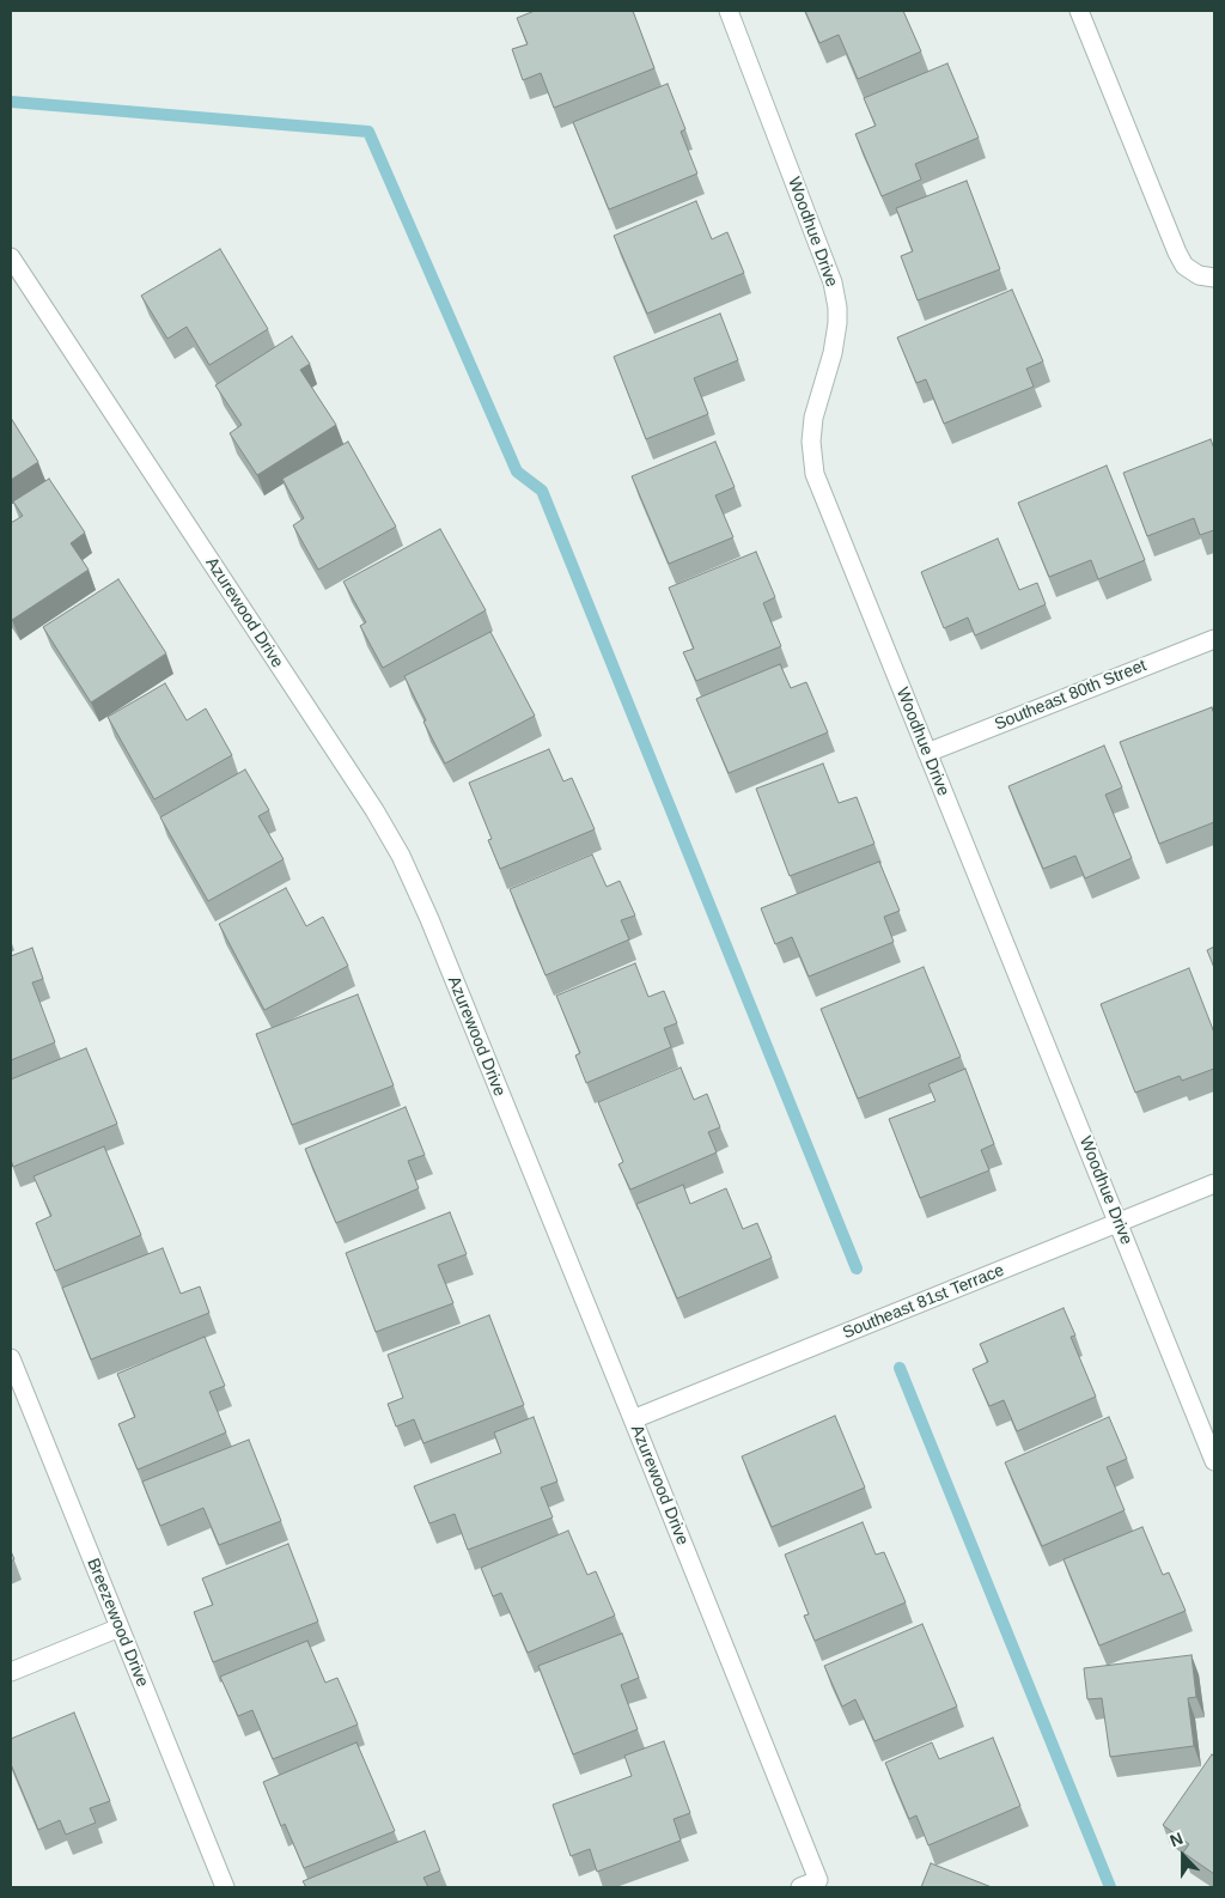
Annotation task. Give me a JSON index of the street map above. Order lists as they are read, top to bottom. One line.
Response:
{"streets":{"street":["Woodhue Drive","Azurewood Drive","Southeast 80th Street","Southeast 81st Terrace","Breezewood Drive"]},"crossings":[["Woodhue Drive","Southeast 80th Street"],["Woodhue Drive","Southeast 81st Terrace"],["Azurewood Drive","Southeast 81st Terrace"]],"north":"top"}
